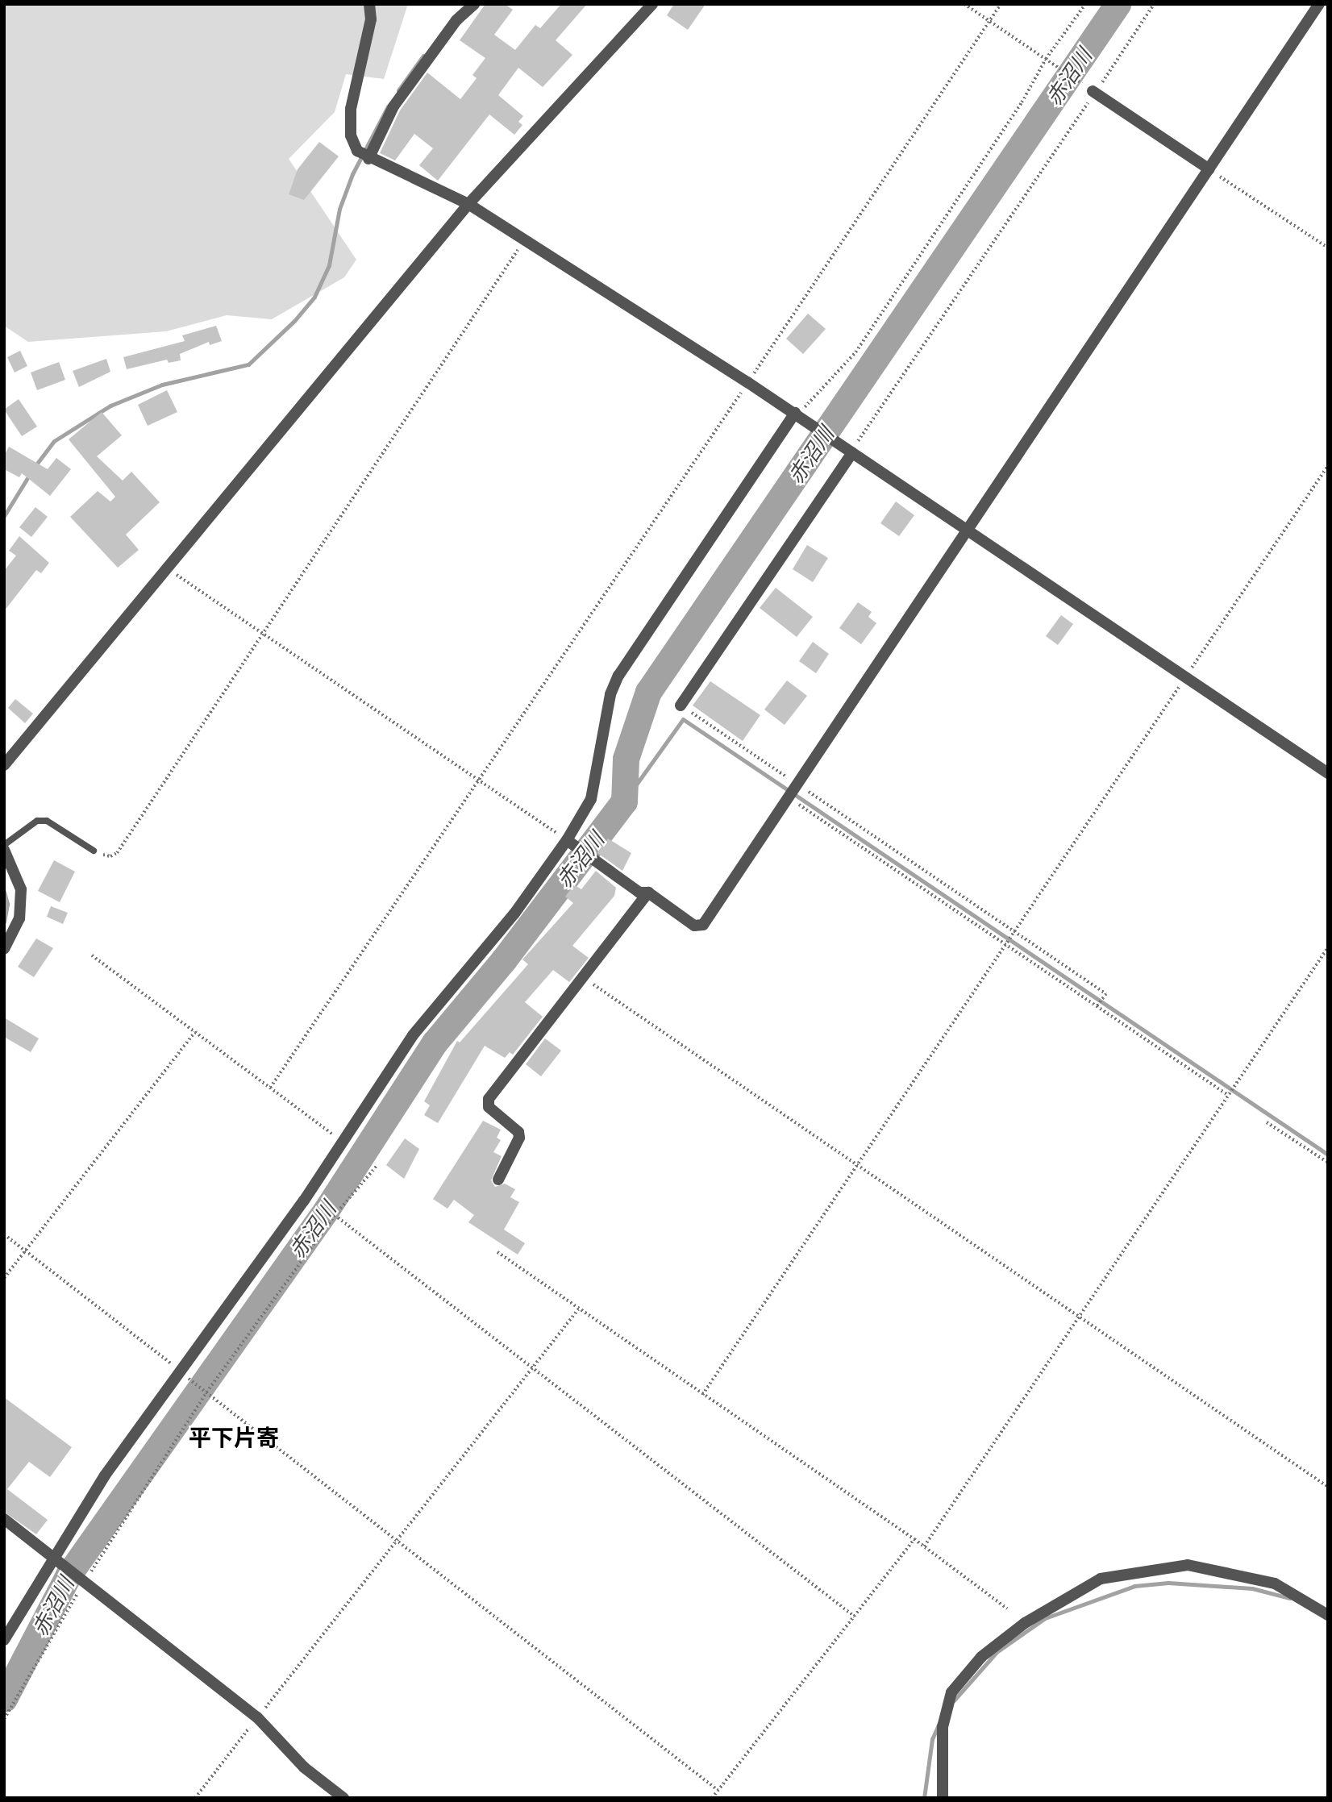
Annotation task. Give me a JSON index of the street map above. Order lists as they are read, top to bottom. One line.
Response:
{"districts":["平下片寄"],"water":["赤沼川"]}
